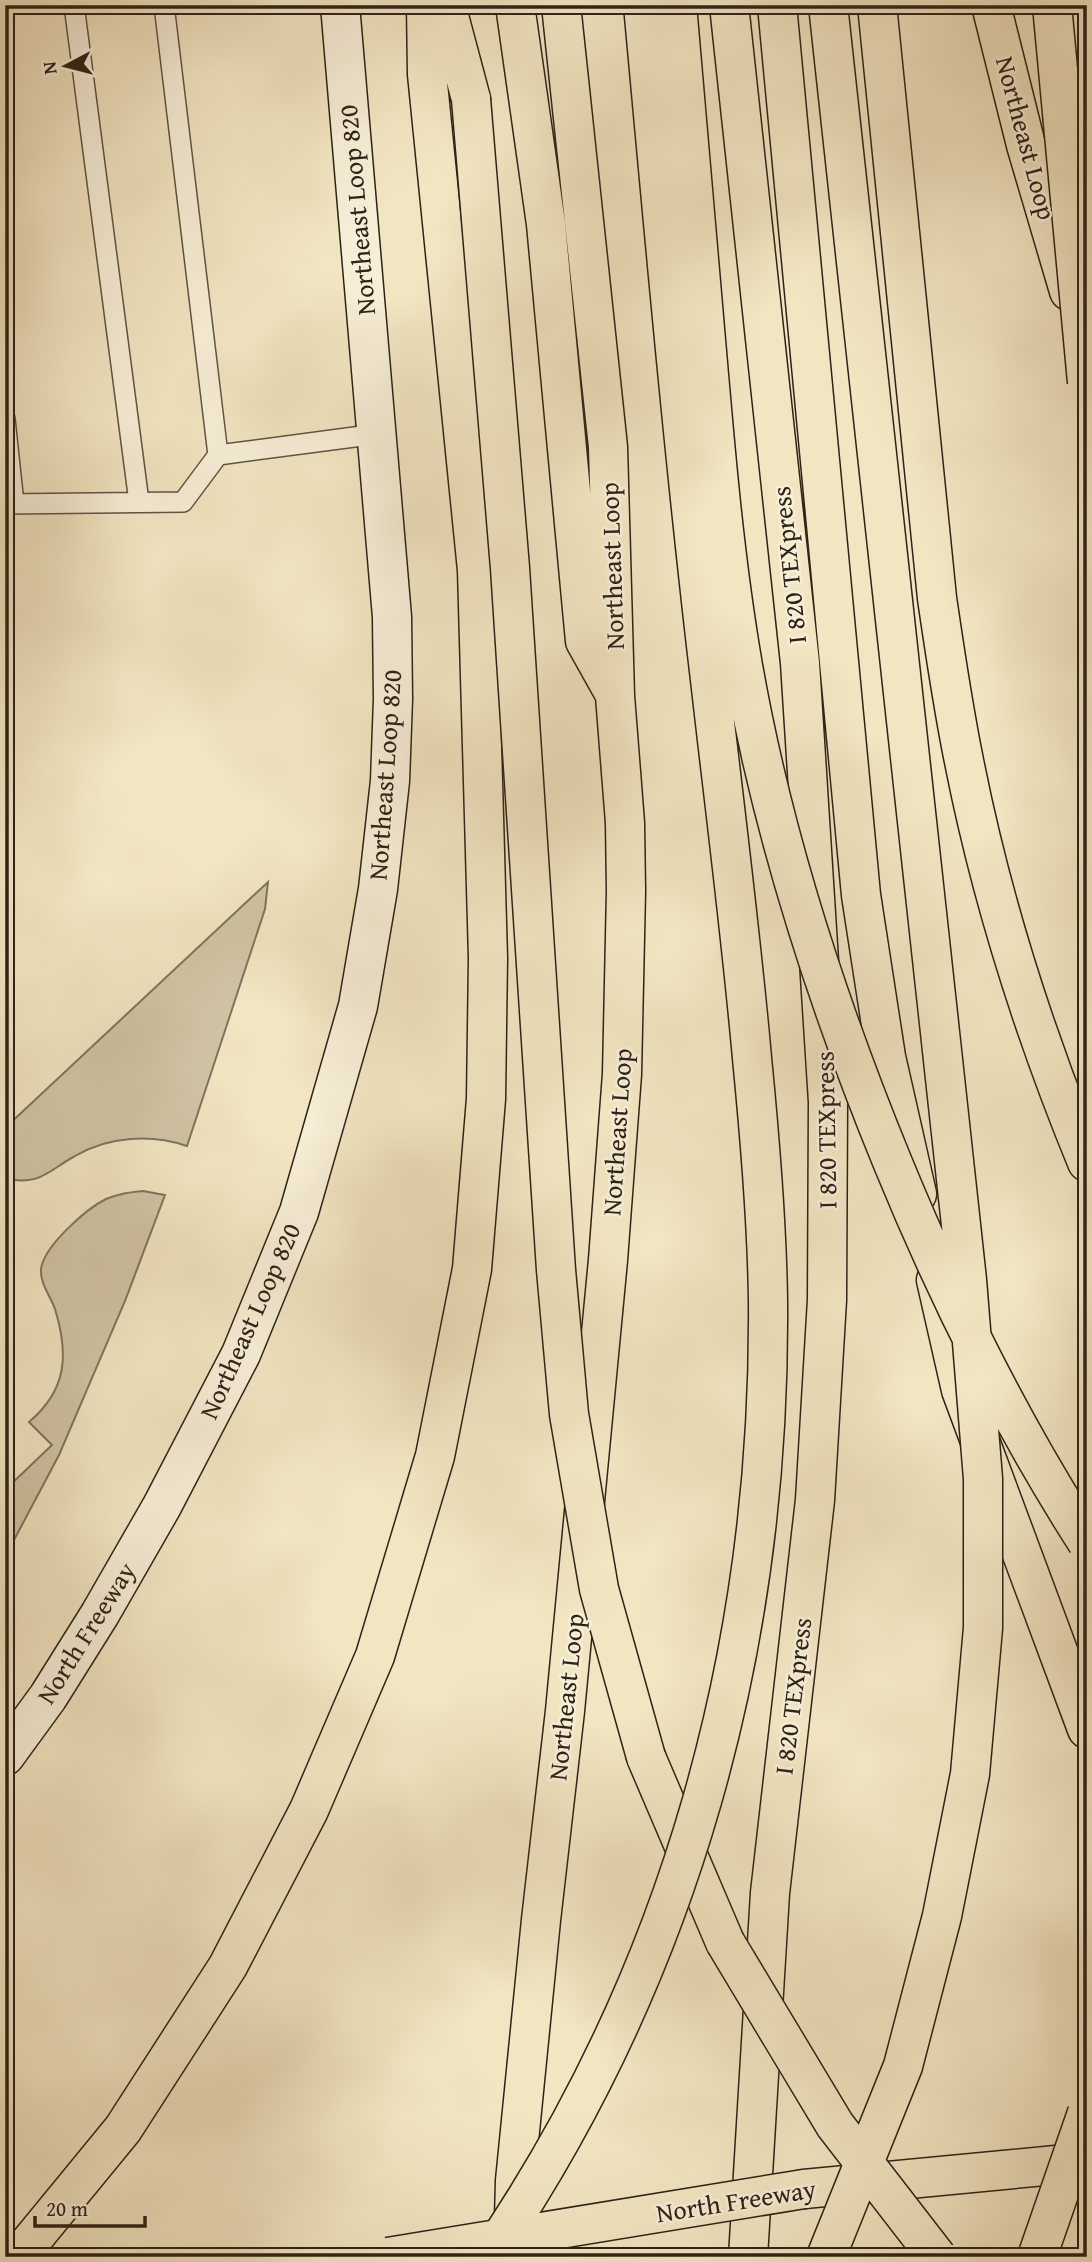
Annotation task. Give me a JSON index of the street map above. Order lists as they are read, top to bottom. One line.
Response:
{"streets":{"highway":["Northeast Loop","I 820 TEXpress","North Freeway"],"main road":["Northeast Loop 820"]},"crossings":[["Northeast Loop 820","North Freeway"]],"scale_bar":"20 m","north":"left"}
